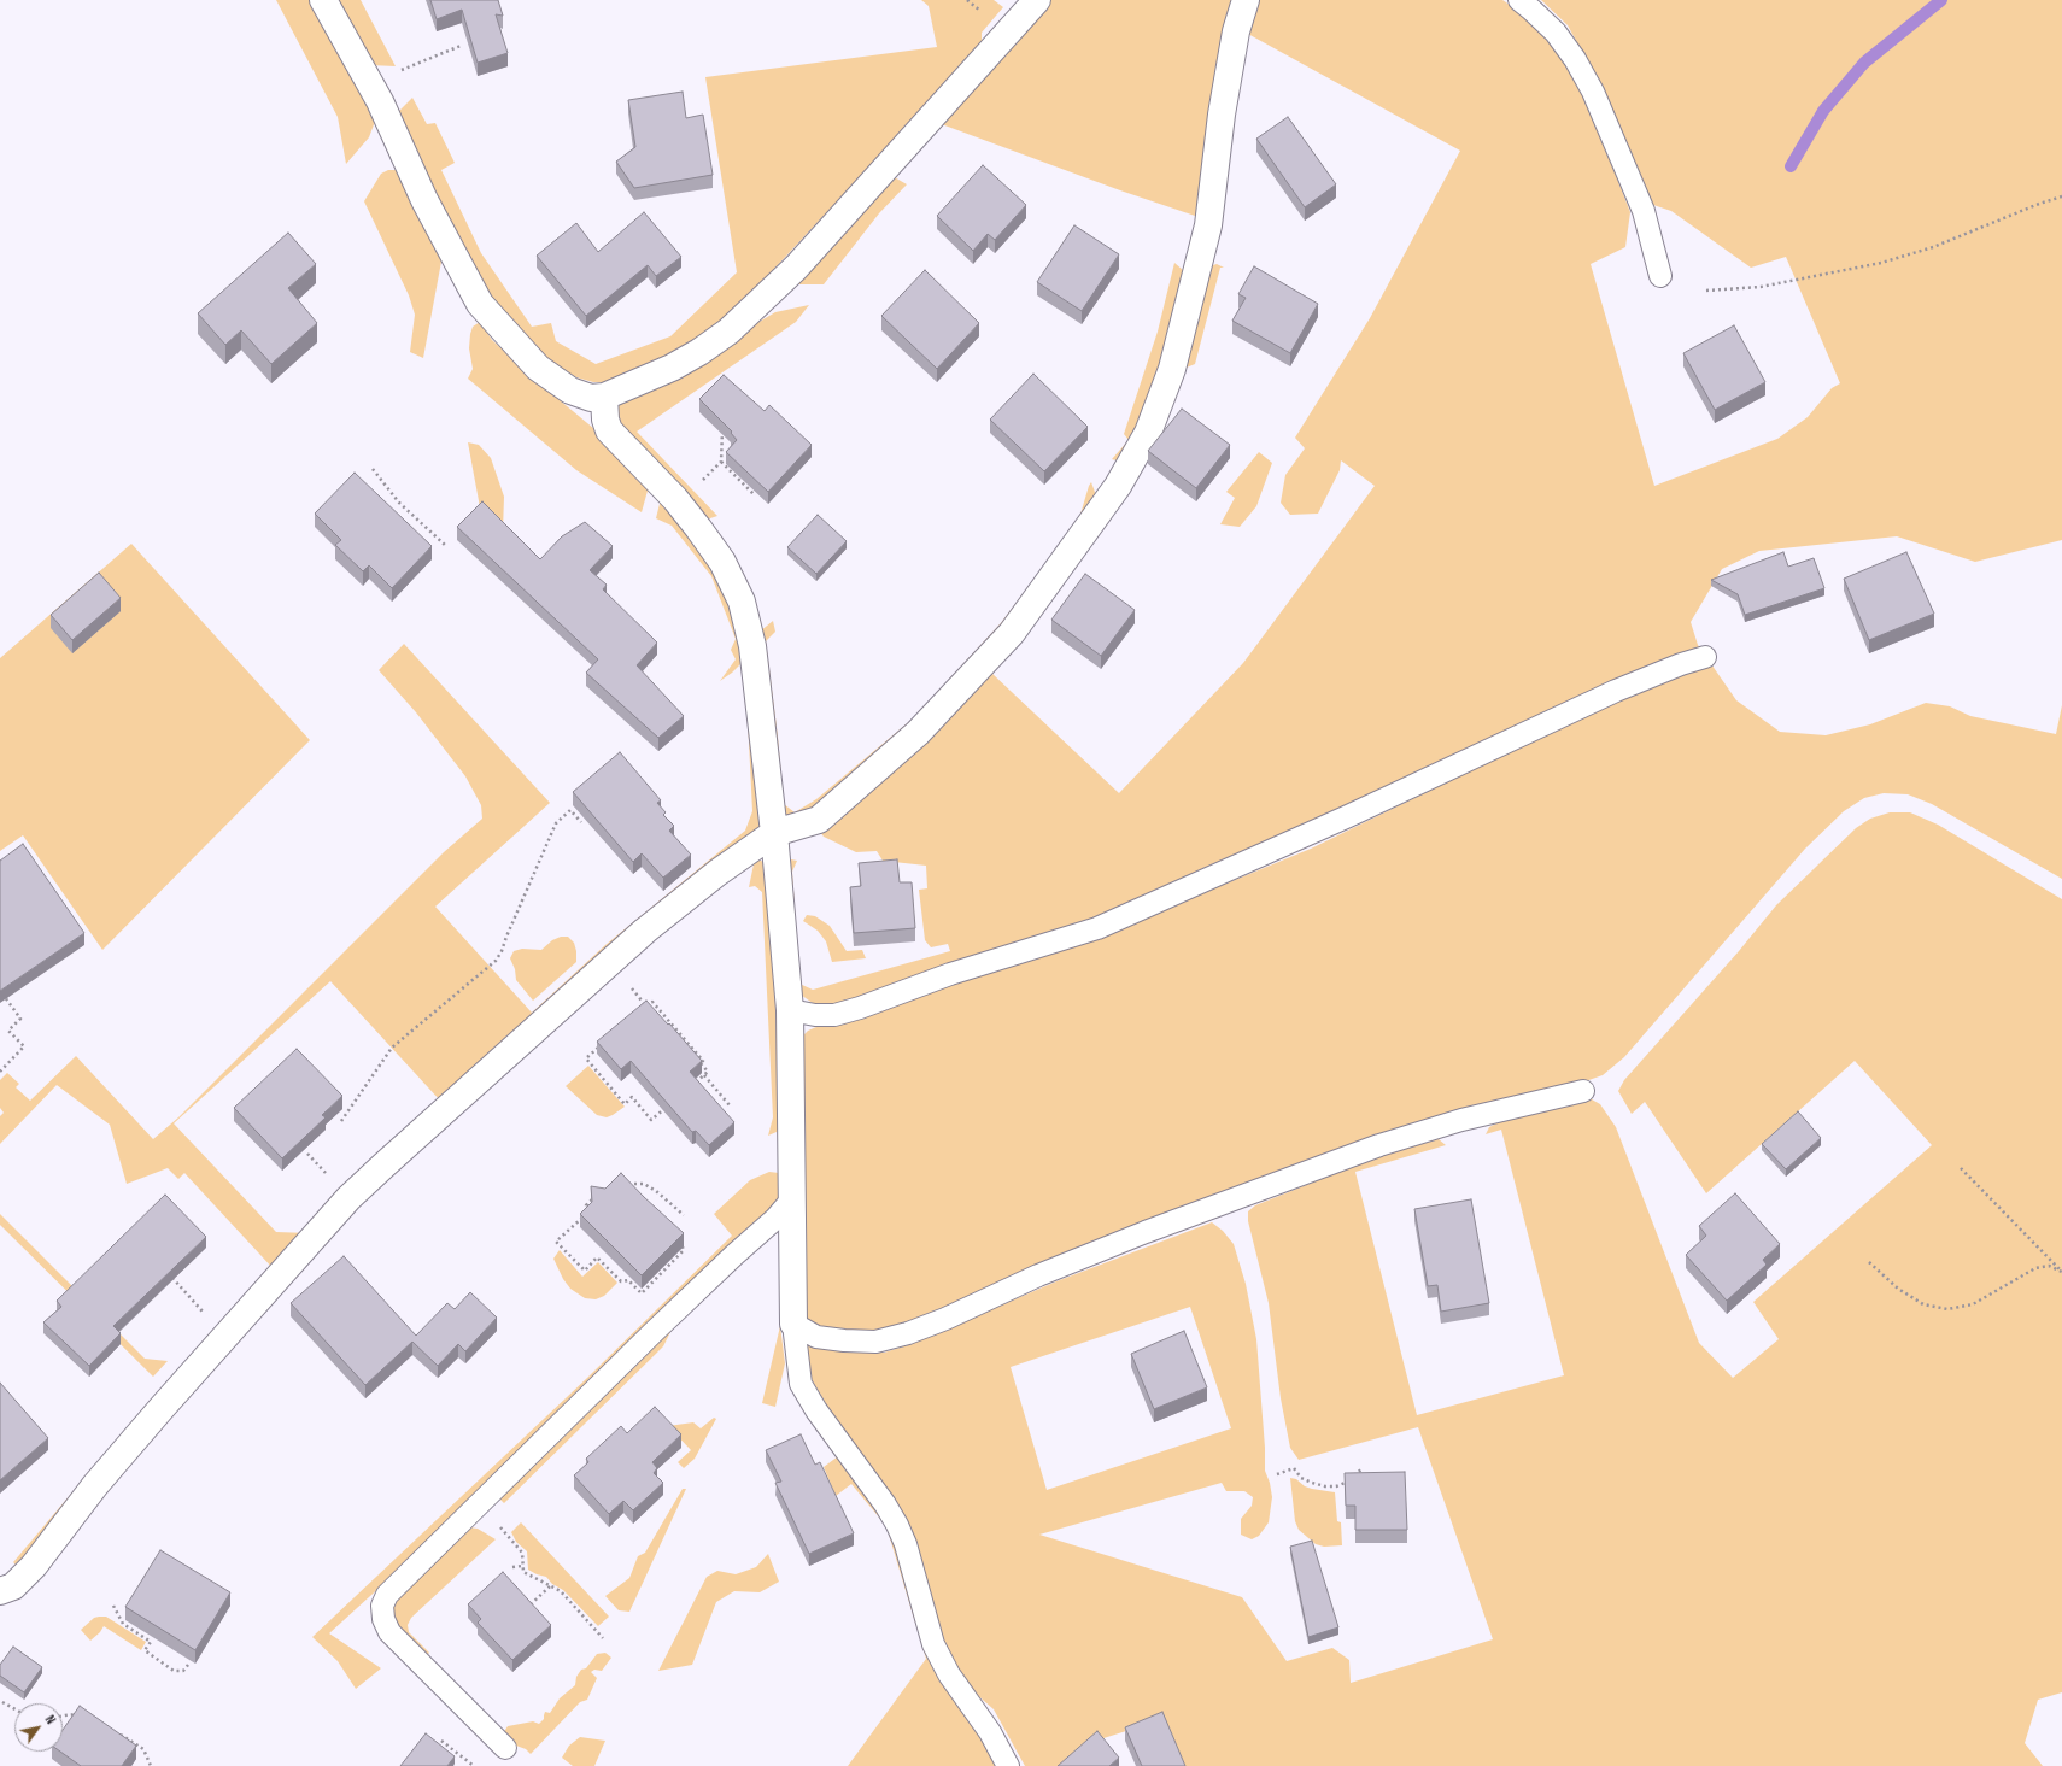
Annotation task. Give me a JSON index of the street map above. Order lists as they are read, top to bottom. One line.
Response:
{"north":"top right"}
